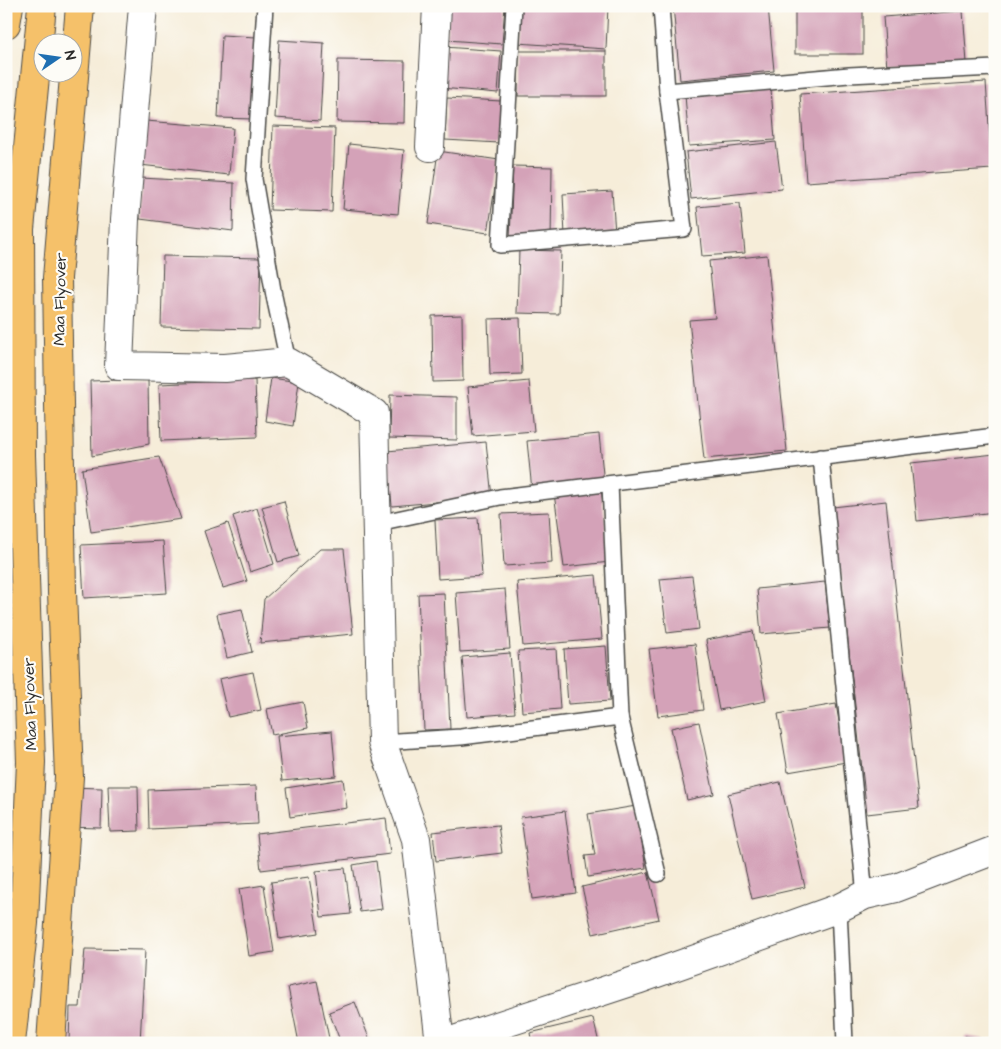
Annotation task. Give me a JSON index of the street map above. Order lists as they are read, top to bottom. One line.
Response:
{"streets":{"main road":["Maa Flyover"]},"north":"right"}
